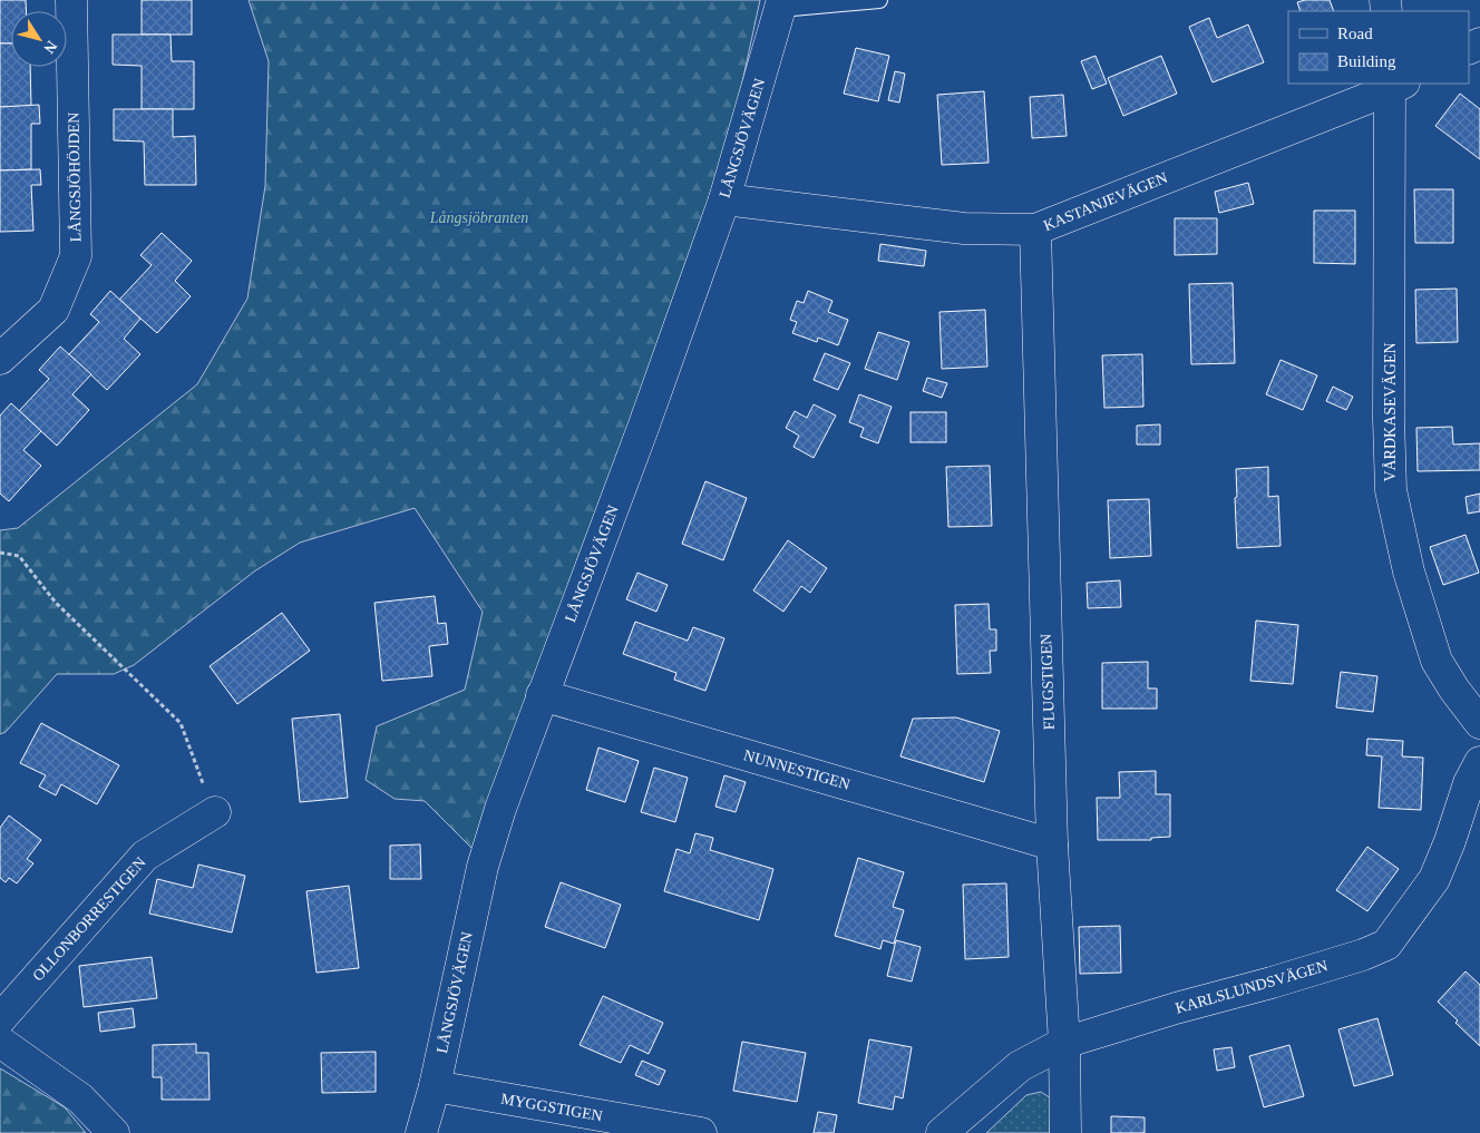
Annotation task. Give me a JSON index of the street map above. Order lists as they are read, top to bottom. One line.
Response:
{"streets":{"street":["LÅNGSJÖVÄGEN","LÅNGSJÖHÖJDEN","KASTANJEVÄGEN","VÅRDKASEVÄGEN","FLUGSTIGEN","NUNNESTIGEN","OLLONBORRESTIGEN","KARLSLUNDSVÄGEN","MYGGSTIGEN"]},"crossings":[["LÅNGSJÖVÄGEN","KASTANJEVÄGEN"],["LÅNGSJÖVÄGEN","NUNNESTIGEN"],["LÅNGSJÖVÄGEN","MYGGSTIGEN"],["KASTANJEVÄGEN","VÅRDKASEVÄGEN"],["KASTANJEVÄGEN","FLUGSTIGEN"],["FLUGSTIGEN","NUNNESTIGEN"],["FLUGSTIGEN","KARLSLUNDSVÄGEN"]],"parks":["Långsjöbranten"],"legend":["Road","Building"],"north":"bottom right"}
